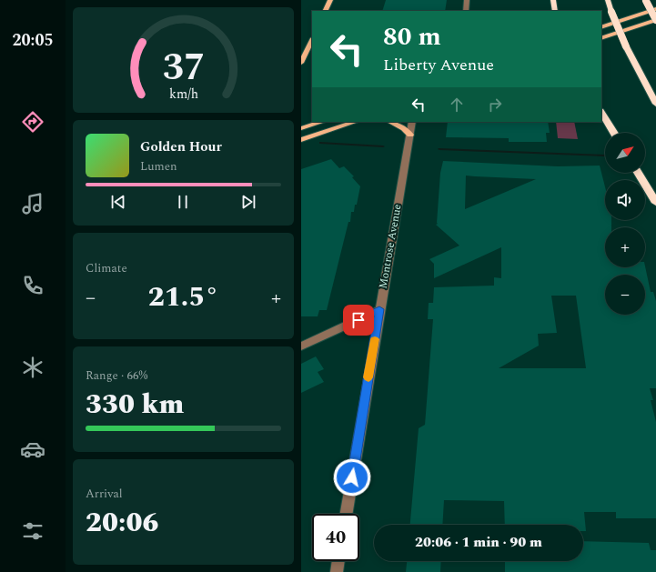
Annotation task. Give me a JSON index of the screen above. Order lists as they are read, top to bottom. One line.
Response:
{"streets":{"street":["Montrose Avenue"]},"north":"top right","page":{"tabs":"20:05","turn":["80 m","Liberty Avenue"],"map_buttons":["+","−"],"song":["Golden Hour","Lumen"],"tile":["Climate",["Range · 66%","330 km"],["Arrival","20:06"]],"heat":["−","21.5°","+"],"limit":"40","trip":"20:06 · 1 min · 90 m","gauge":["37","km/h"]}}
